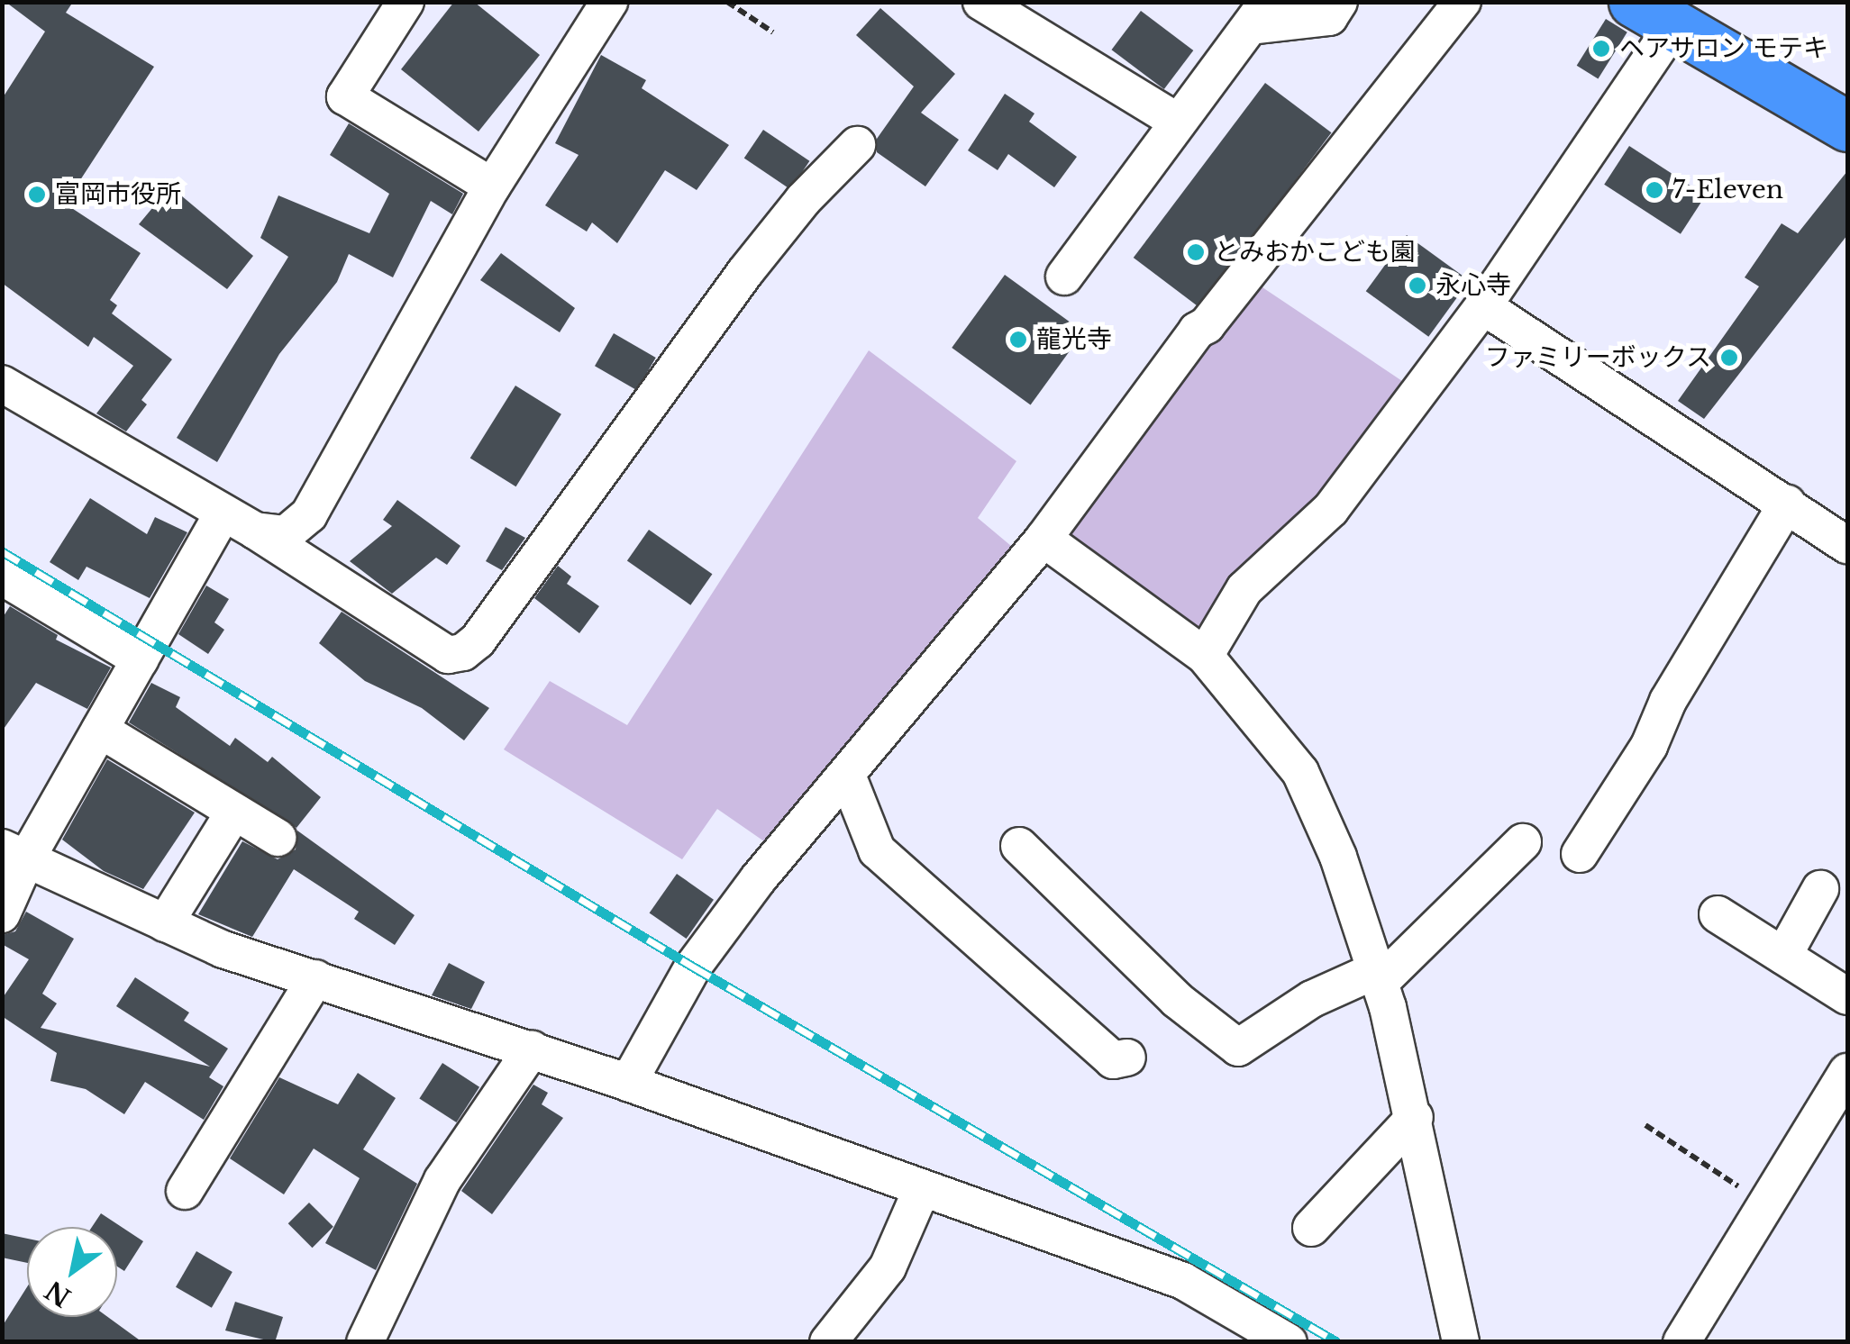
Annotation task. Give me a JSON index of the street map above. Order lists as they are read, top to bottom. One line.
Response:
{"places":["ヘアサロン モテキ","7-Eleven","富岡市役所","とみおかこども園","永心寺","龍光寺","ファミリーボックス"],"north":"bottom left"}
